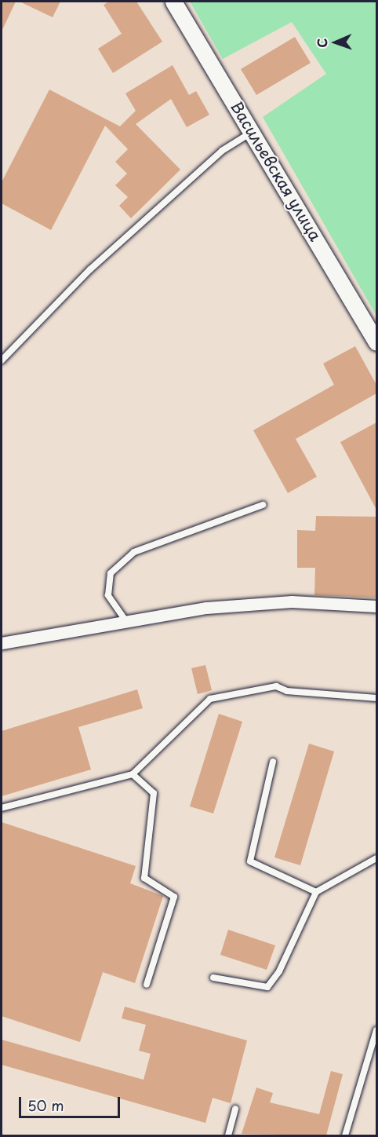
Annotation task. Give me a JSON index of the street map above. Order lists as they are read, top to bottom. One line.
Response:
{"streets":{"street":["Васильевская улица"]},"scale_bar":"50 m","north":"left"}
